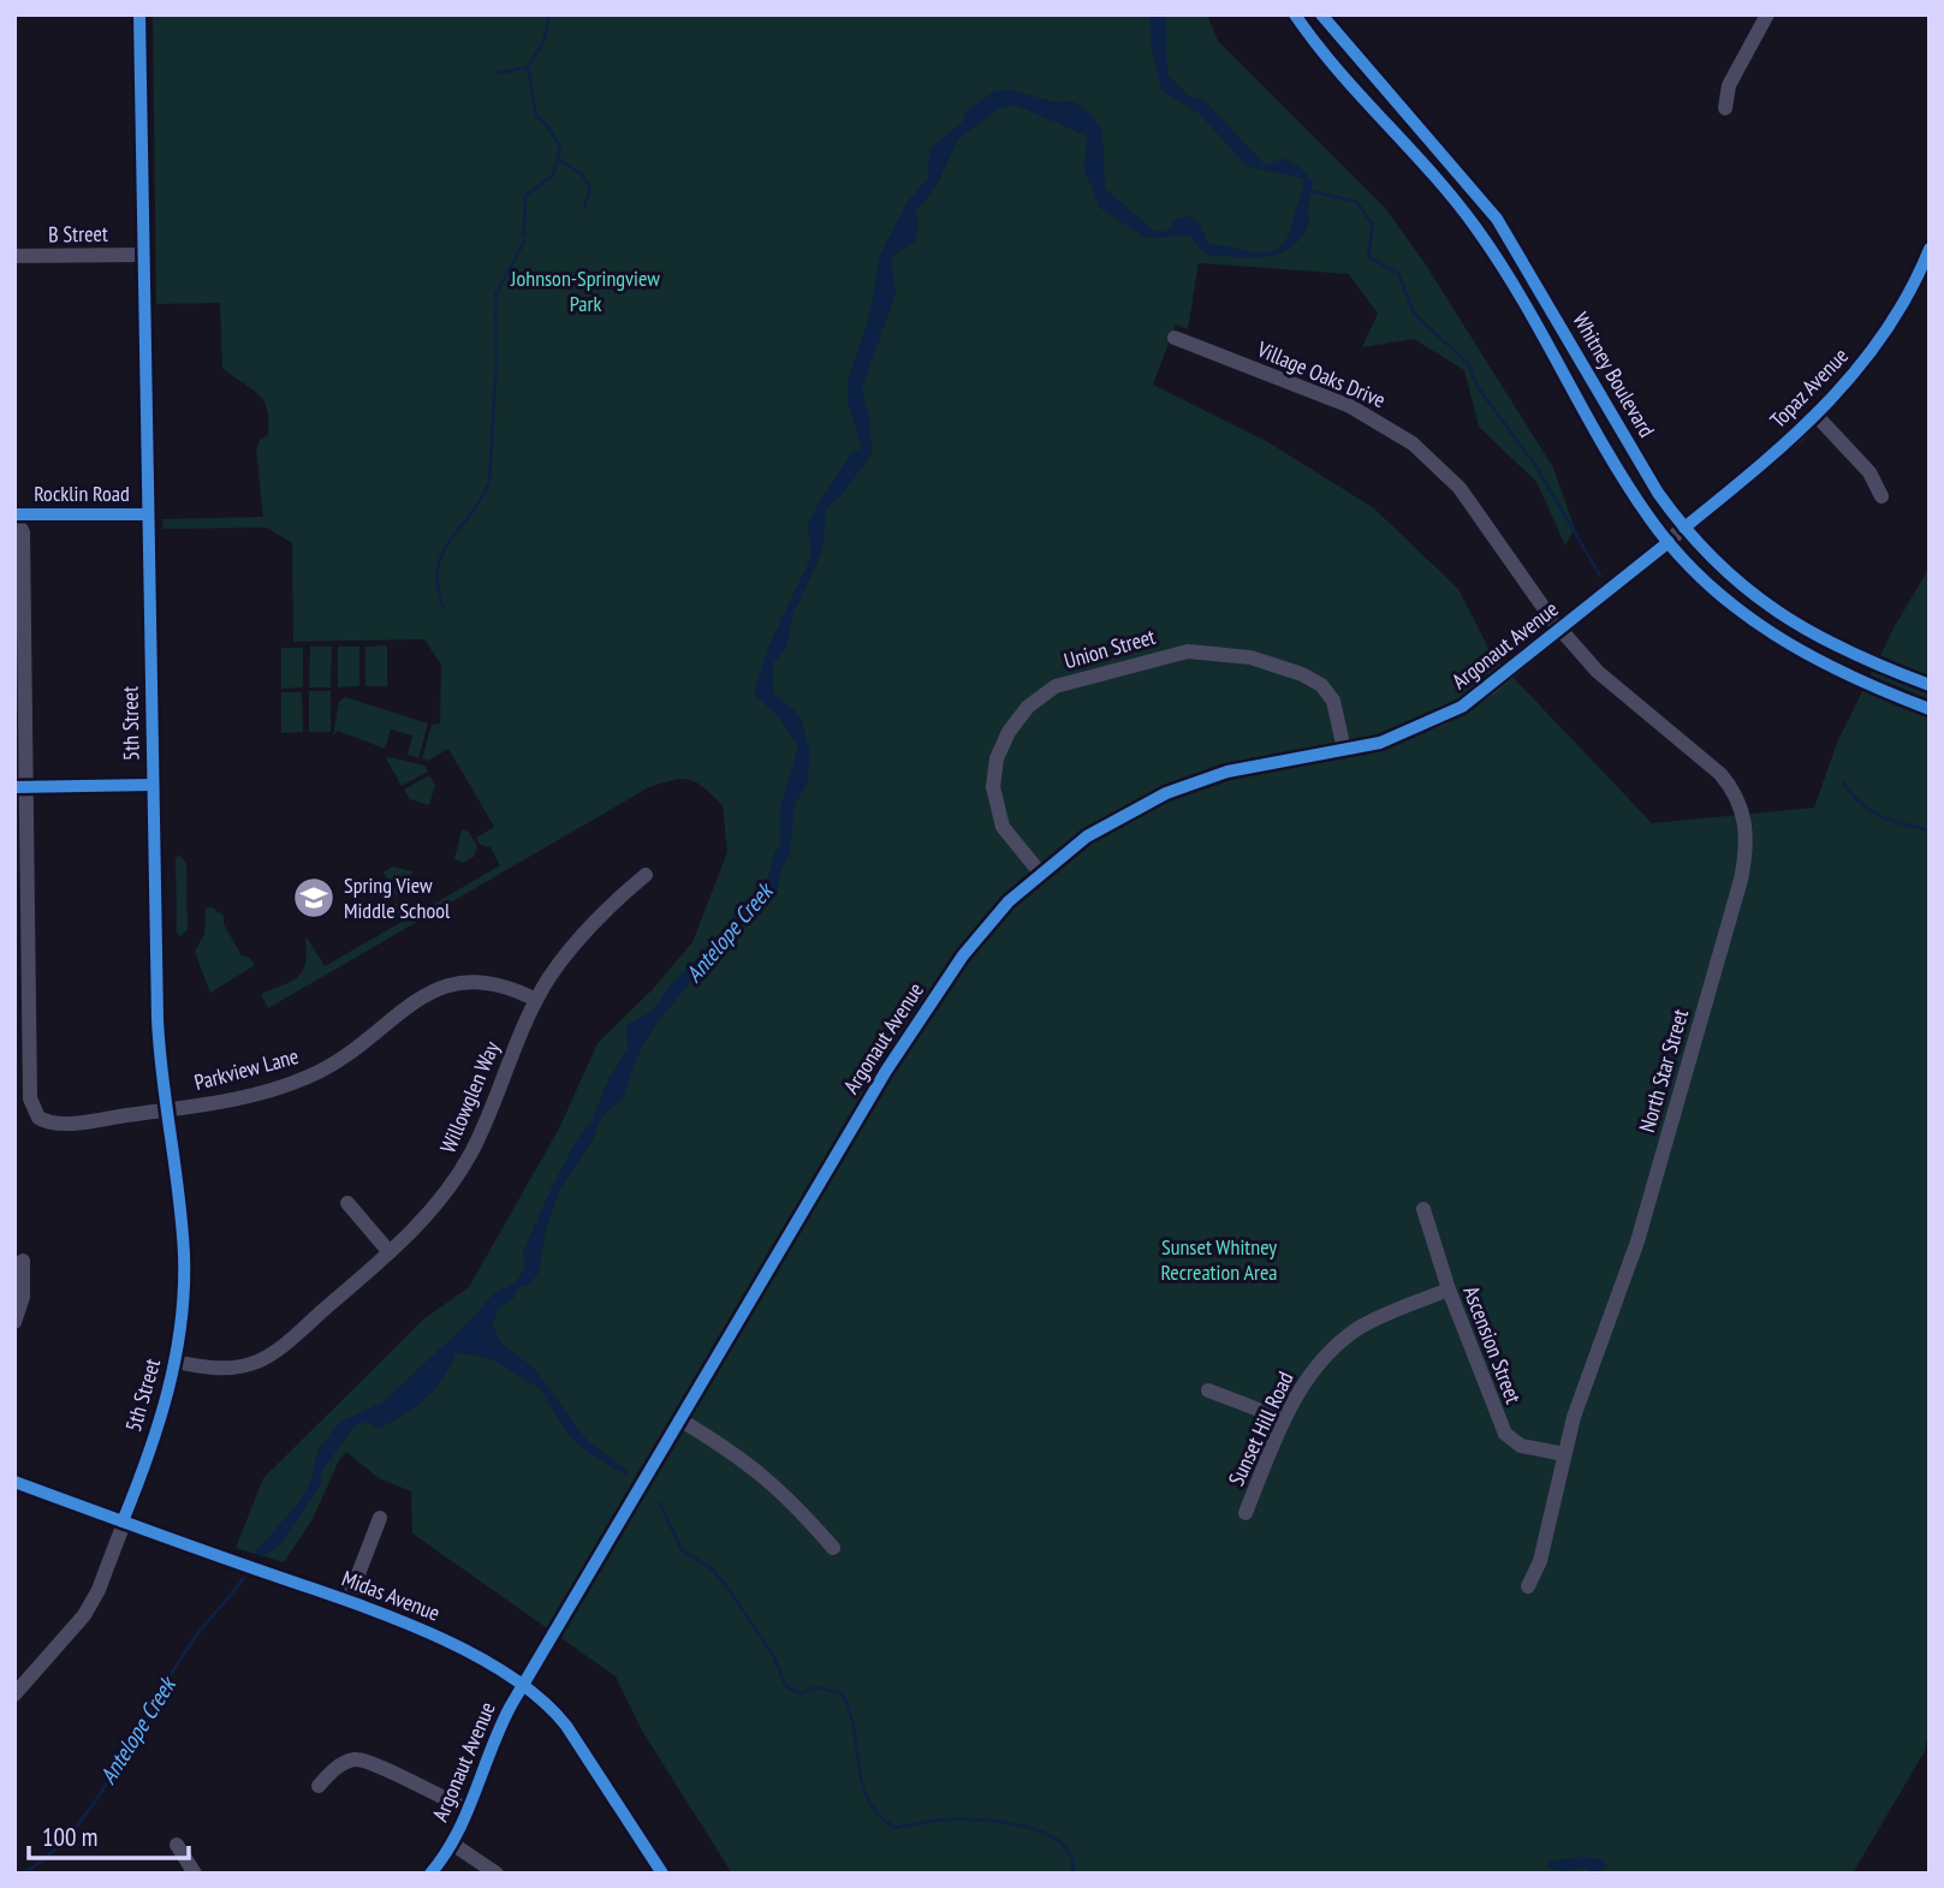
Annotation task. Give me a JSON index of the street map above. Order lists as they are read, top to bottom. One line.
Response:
{"streets":{"street":["B Street","Village Oaks Drive","Whitney Boulevard","Topaz Avenue","Rocklin Road","Argonaut Avenue","Union Street","5th Street","Parkview Lane","North Star Street","Willowglen Way","Ascension Street","Sunset Hill Road","Midas Avenue"]},"crossings":[["B Street","5th Street"],["Village Oaks Drive","Argonaut Avenue"],["Village Oaks Drive","North Star Street"],["Whitney Boulevard","Topaz Avenue"],["Whitney Boulevard","Argonaut Avenue"],["Topaz Avenue","Argonaut Avenue"],["Rocklin Road","5th Street"],["Argonaut Avenue","Union Street"],["Argonaut Avenue","North Star Street"],["Argonaut Avenue","Midas Avenue"],["5th Street","Parkview Lane"],["5th Street","Willowglen Way"],["5th Street","Midas Avenue"],["Parkview Lane","Willowglen Way"],["North Star Street","Ascension Street"],["Ascension Street","Sunset Hill Road"]],"water":["Antelope Creek"],"parks":["Johnson-Springview Park","Sunset Whitney Recreation Area"],"places":{"school or university":["Spring View Middle School"]},"scale_bar":"100 m"}
